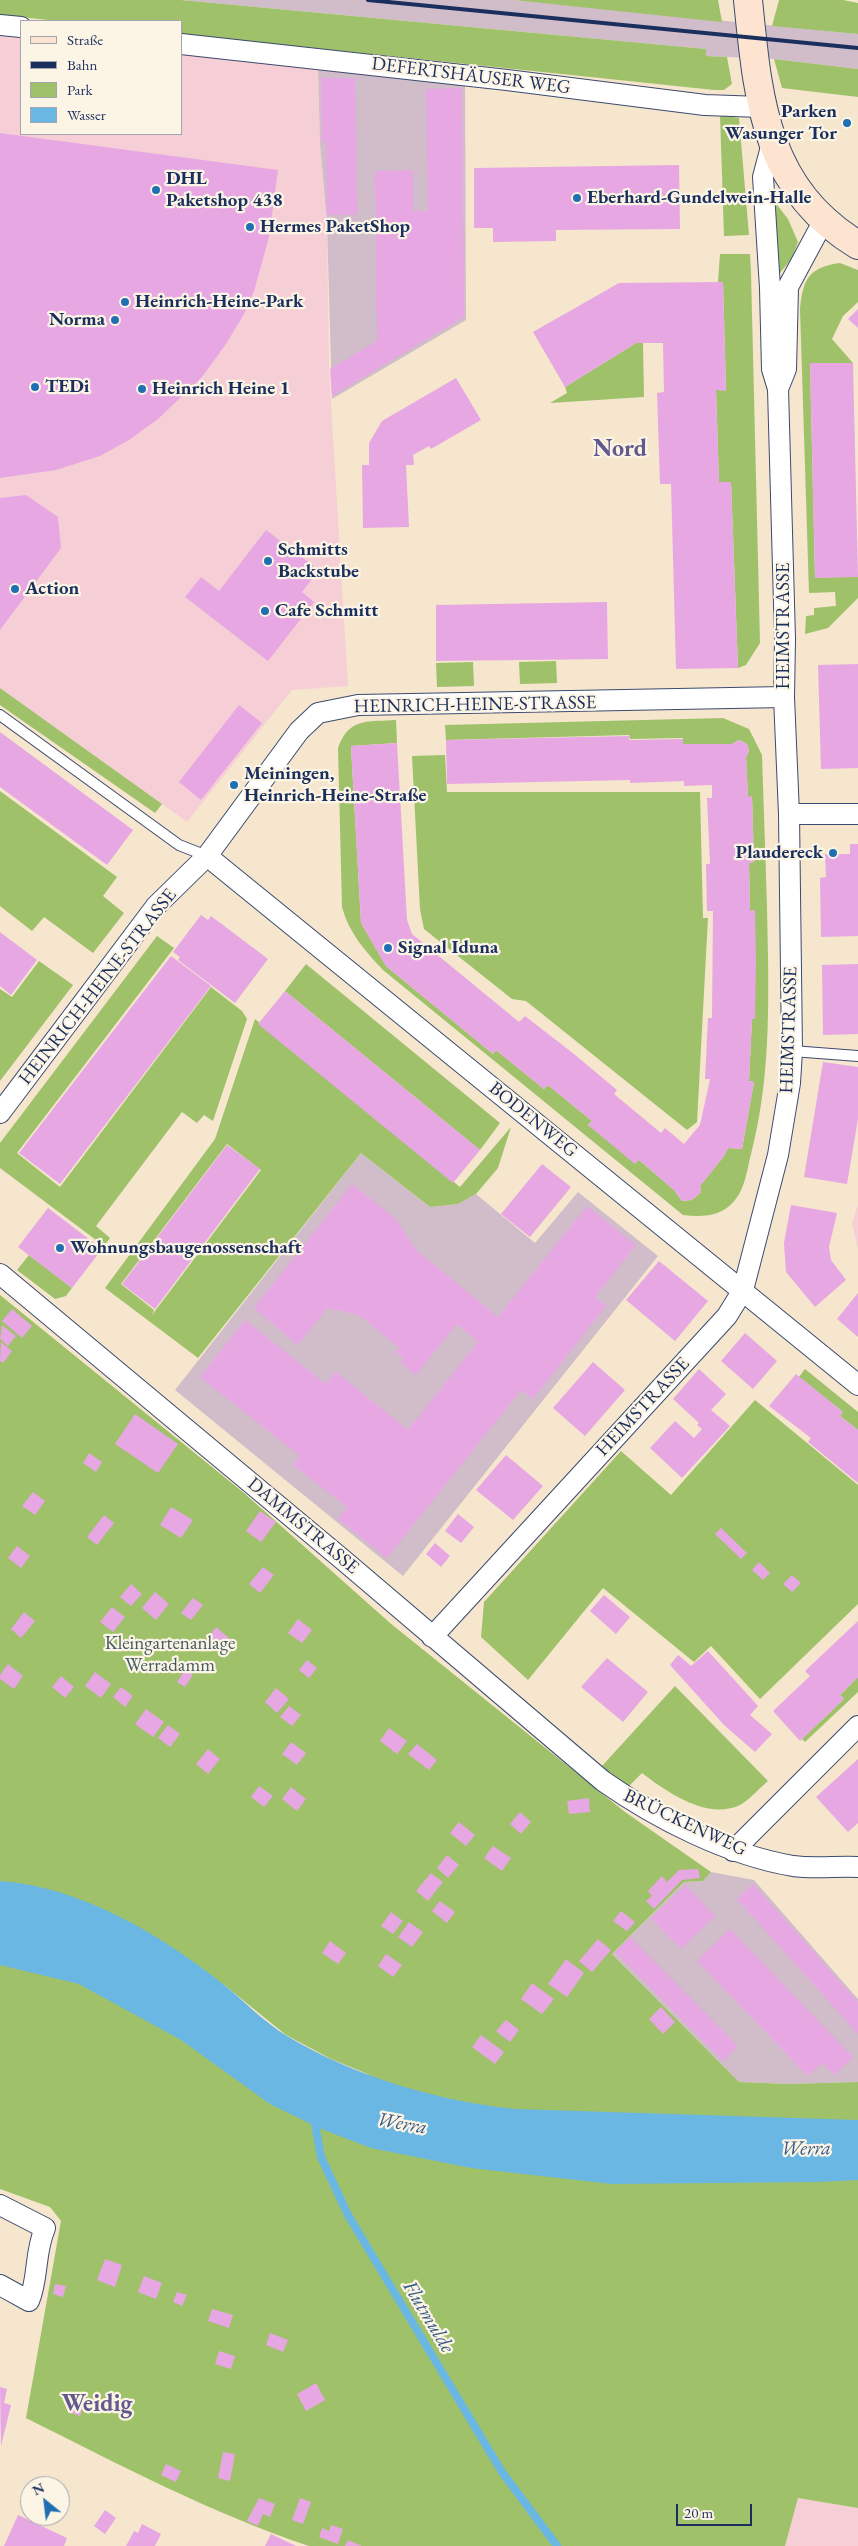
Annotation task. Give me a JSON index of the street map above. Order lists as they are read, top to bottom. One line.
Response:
{"streets":{"street":["DEFERTSHÄUSER WEG","HEIMSTRASSE","HEINRICH-HEINE-STRASSE","BODENWEG","DAMMSTRASSE","BRÜCKENWEG"]},"crossings":[["HEIMSTRASSE","HEINRICH-HEINE-STRASSE"],["HEIMSTRASSE","BODENWEG"],["HEIMSTRASSE","DAMMSTRASSE"],["HEINRICH-HEINE-STRASSE","BODENWEG"],["DAMMSTRASSE","BRÜCKENWEG"]],"districts":["Nord","Weidig"],"water":["Werra","Flutmulde"],"parks":["Kleingartenanlage Werradamm"],"places":["Parken Wasunger Tor","DHL Paketshop 438","Eberhard-Gundelwein-Halle","Hermes PaketShop","Heinrich-Heine-Park","Norma","TEDi","Heinrich Heine 1","Schmitts Backstube","Action","Cafe Schmitt","Meiningen, Heinrich-Heine-Straße","Plaudereck","Signal Iduna","Wohnungsbaugenossenschaft"],"legend":["Straße","Bahn","Park","Wasser"],"scale_bar":"20 m","north":"top left"}
